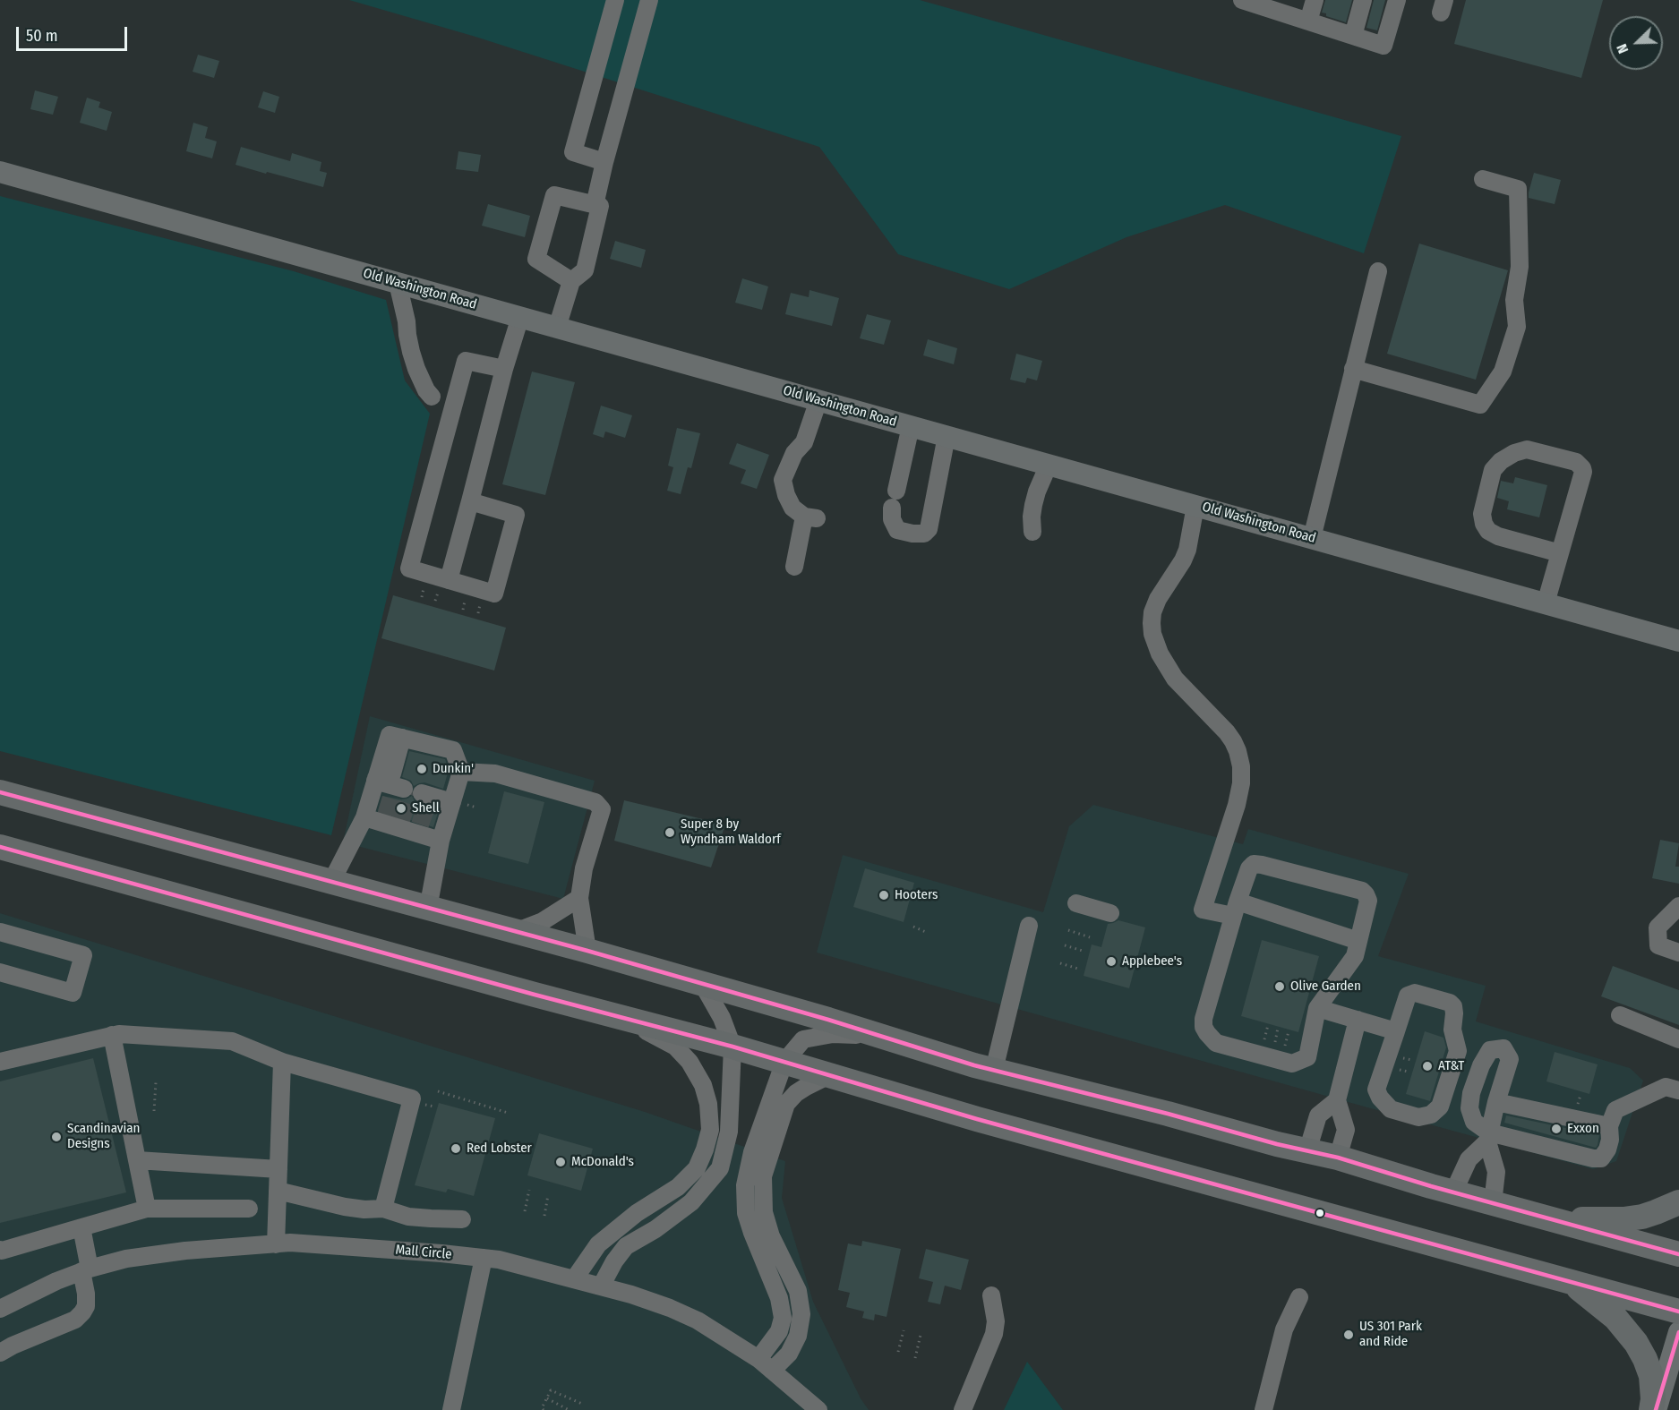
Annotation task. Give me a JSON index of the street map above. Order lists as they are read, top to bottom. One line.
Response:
{"streets":{"main road":["Old Washington Road"],"street":["Mall Circle"]},"places":["Dunkin'","Shell","Super 8 by Wyndham Waldorf","Hooters","Applebee's","Olive Garden","AT&T","Exxon","Scandinavian Designs","Red Lobster","McDonald's","US 301 Park and Ride"],"scale_bar":"50 m","north":"bottom left"}
